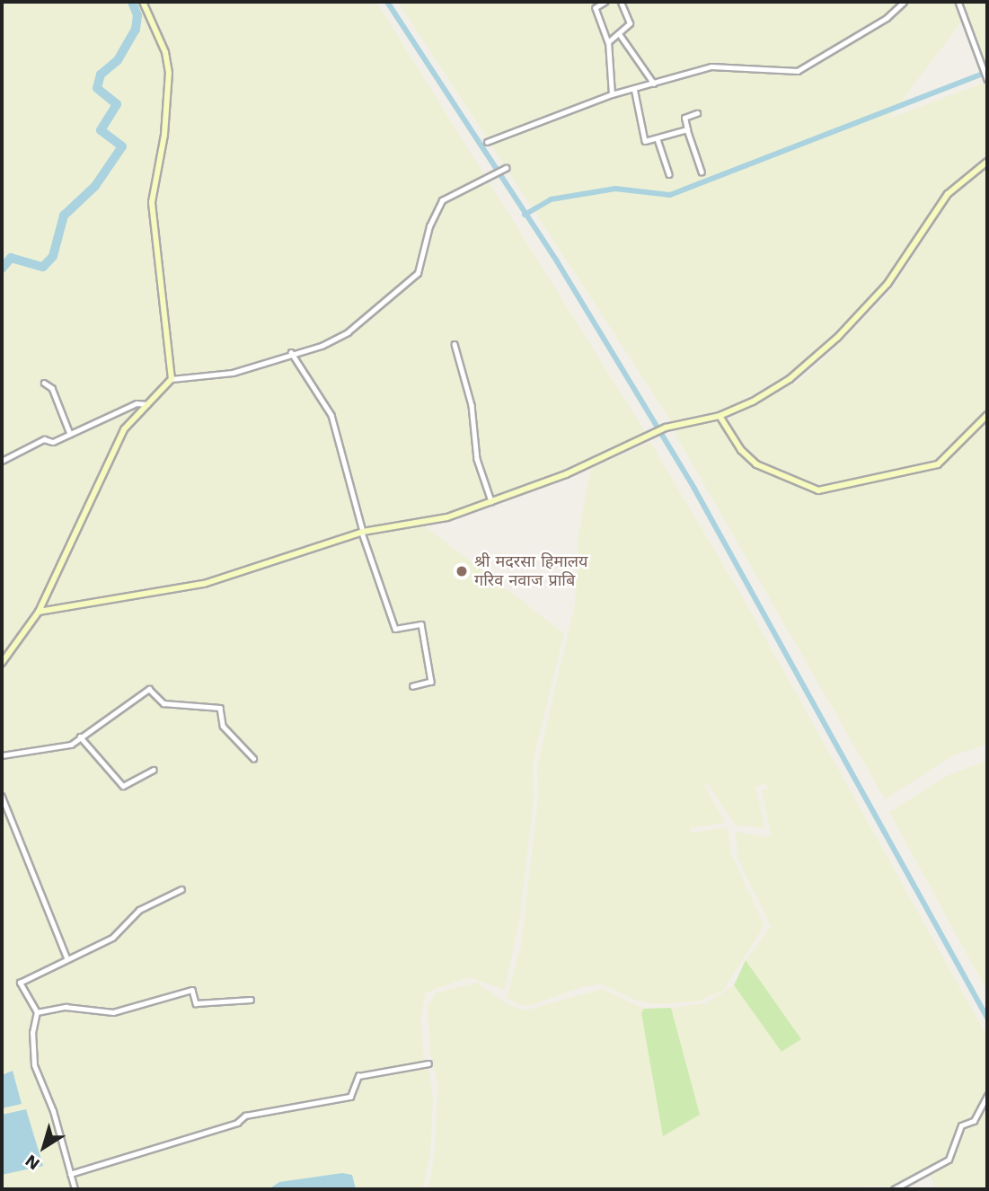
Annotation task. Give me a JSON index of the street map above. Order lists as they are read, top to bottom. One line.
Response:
{"places":["श्री मदरसा हिमालय गरिव नवाज प्राबि"],"north":"bottom left"}
